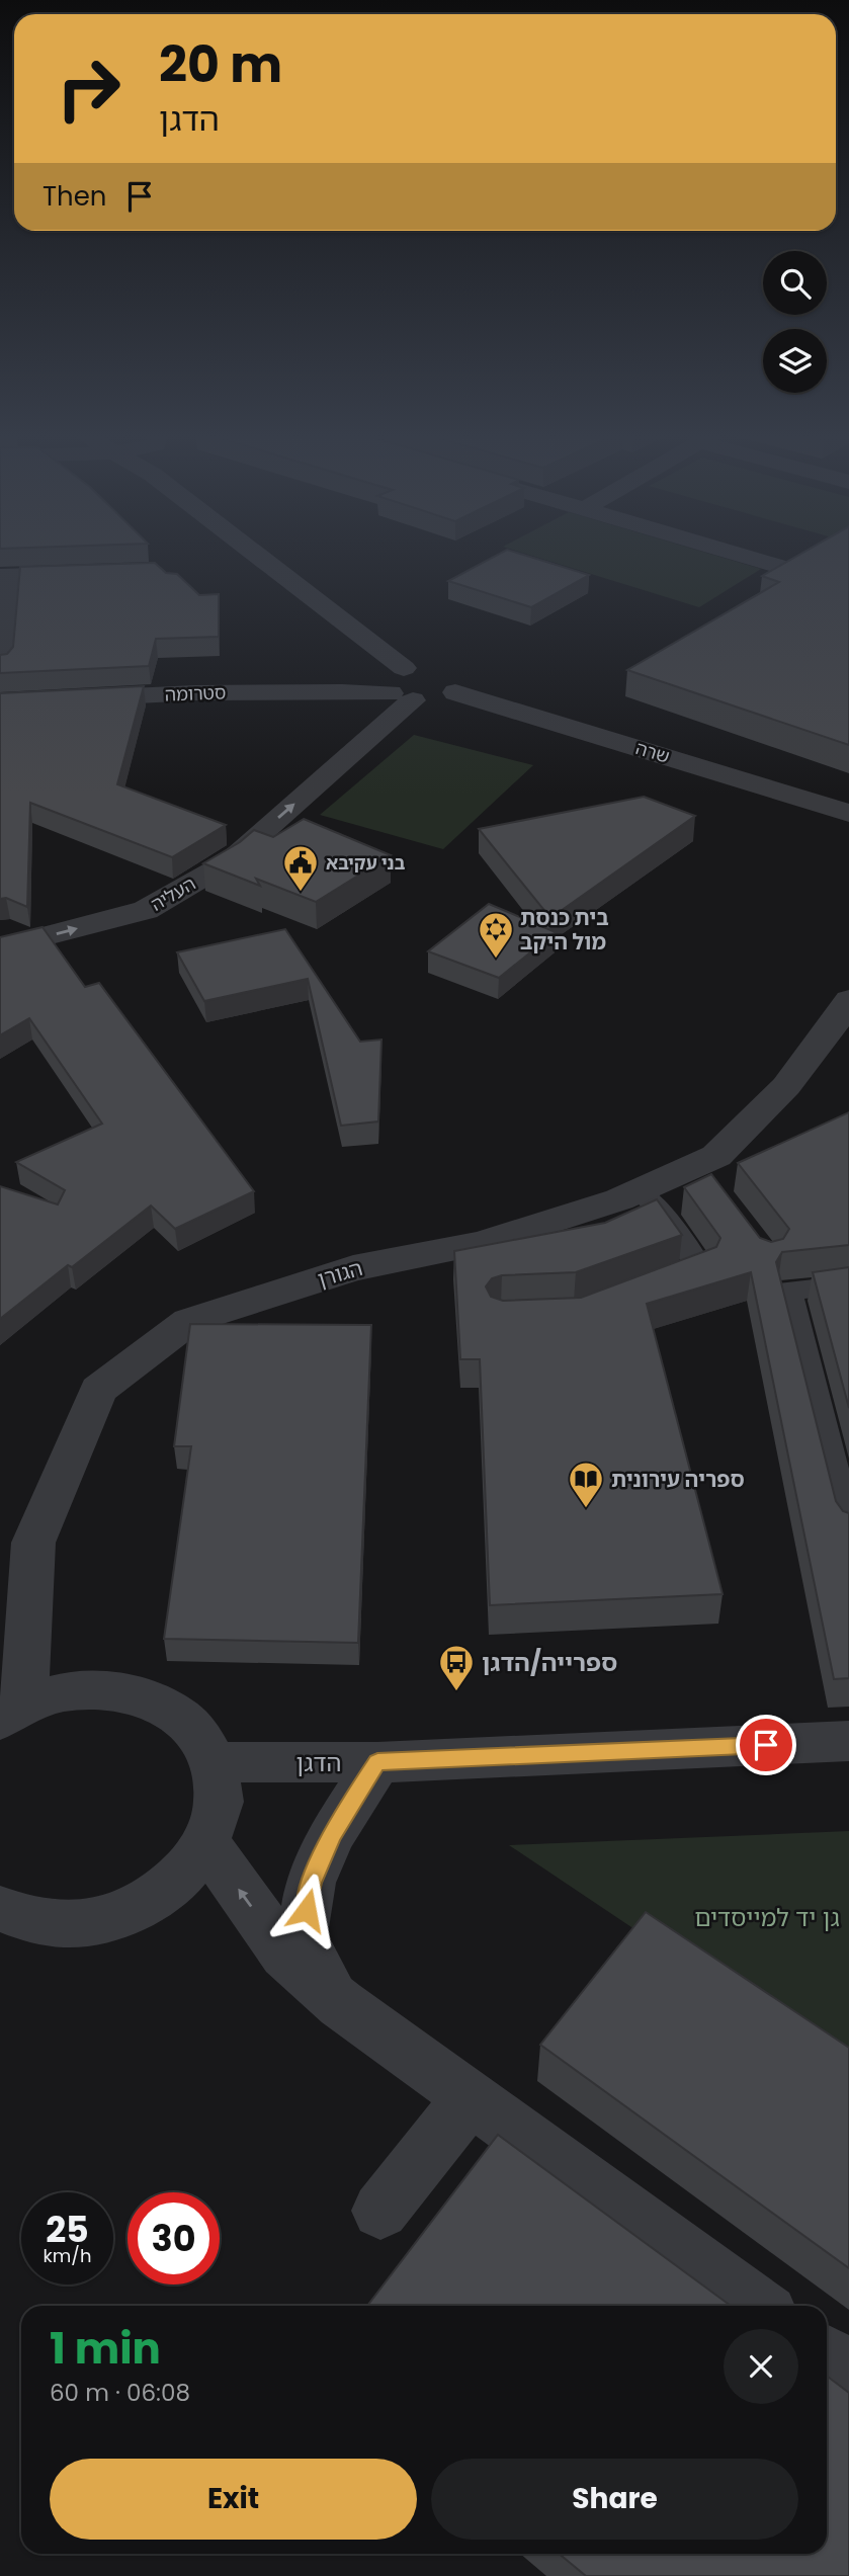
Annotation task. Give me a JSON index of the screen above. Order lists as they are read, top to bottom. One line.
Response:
{"streets":{"street":["סטרומה","שרה","העליה","הגורן","הדגן"]},"crossings":[["סטרומה","שרה"],["סטרומה","העליה"]],"one_way":["העליה"],"parks":["גן יד למייסדים"],"places":{"public building":["בני עקיבא"],"synagogue":["בית כנסת מול היקב"],"library":["ספריה עירונית"],"bus stop":["ספרייה/הדגן"]},"page":{"turn":["20 m","הדגן"],"then":"Then","speed":"25 km/h","limit":"30","heading":["1 min","60 m · 06:08"],"buttons":["Exit","Share"]}}
